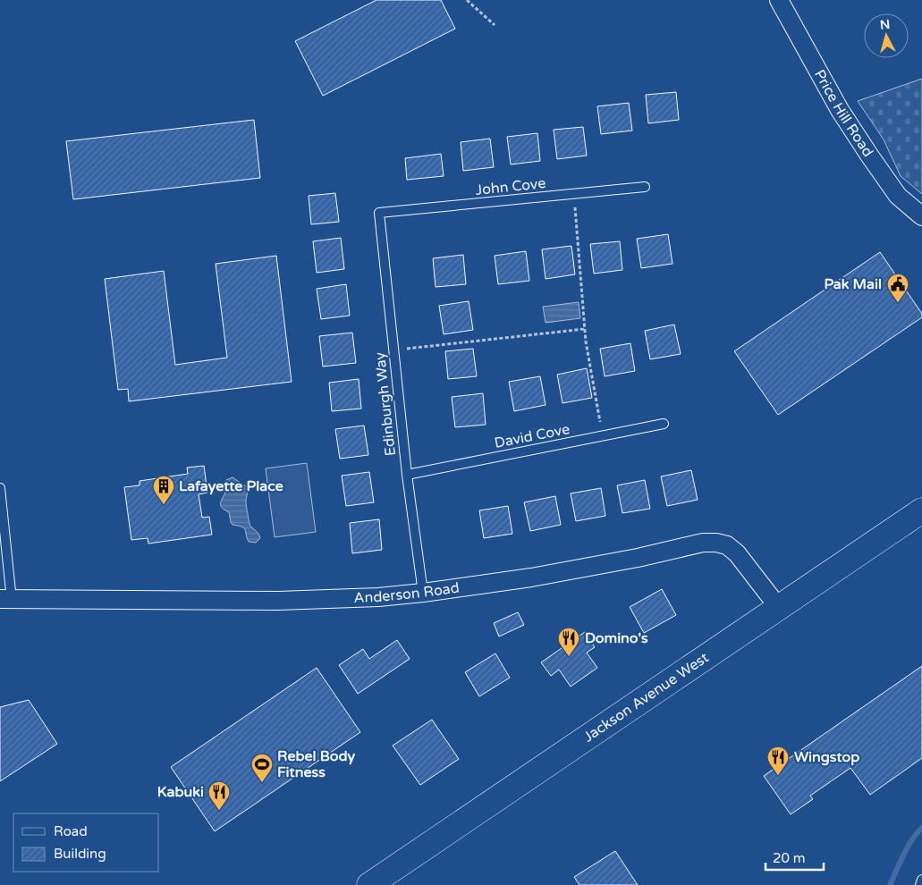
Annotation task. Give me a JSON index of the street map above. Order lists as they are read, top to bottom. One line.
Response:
{"streets":{"main road":["Jackson Avenue West"],"street":["Price Hill Road","Anderson Road"],"lane":["John Cove","Edinburgh Way","David Cove"]},"crossings":[["John Cove","Edinburgh Way"],["Edinburgh Way","David Cove"],["Edinburgh Way","Anderson Road"],["Anderson Road","Jackson Avenue West"]],"places":{"public building":["Pak Mail"],"building":["Lafayette Place"],"restaurant":["Domino's","Wingstop","Kabuki"],"sports":["Rebel Body Fitness"]},"legend":["Road","Building"],"scale_bar":"20 m","north":"top"}
